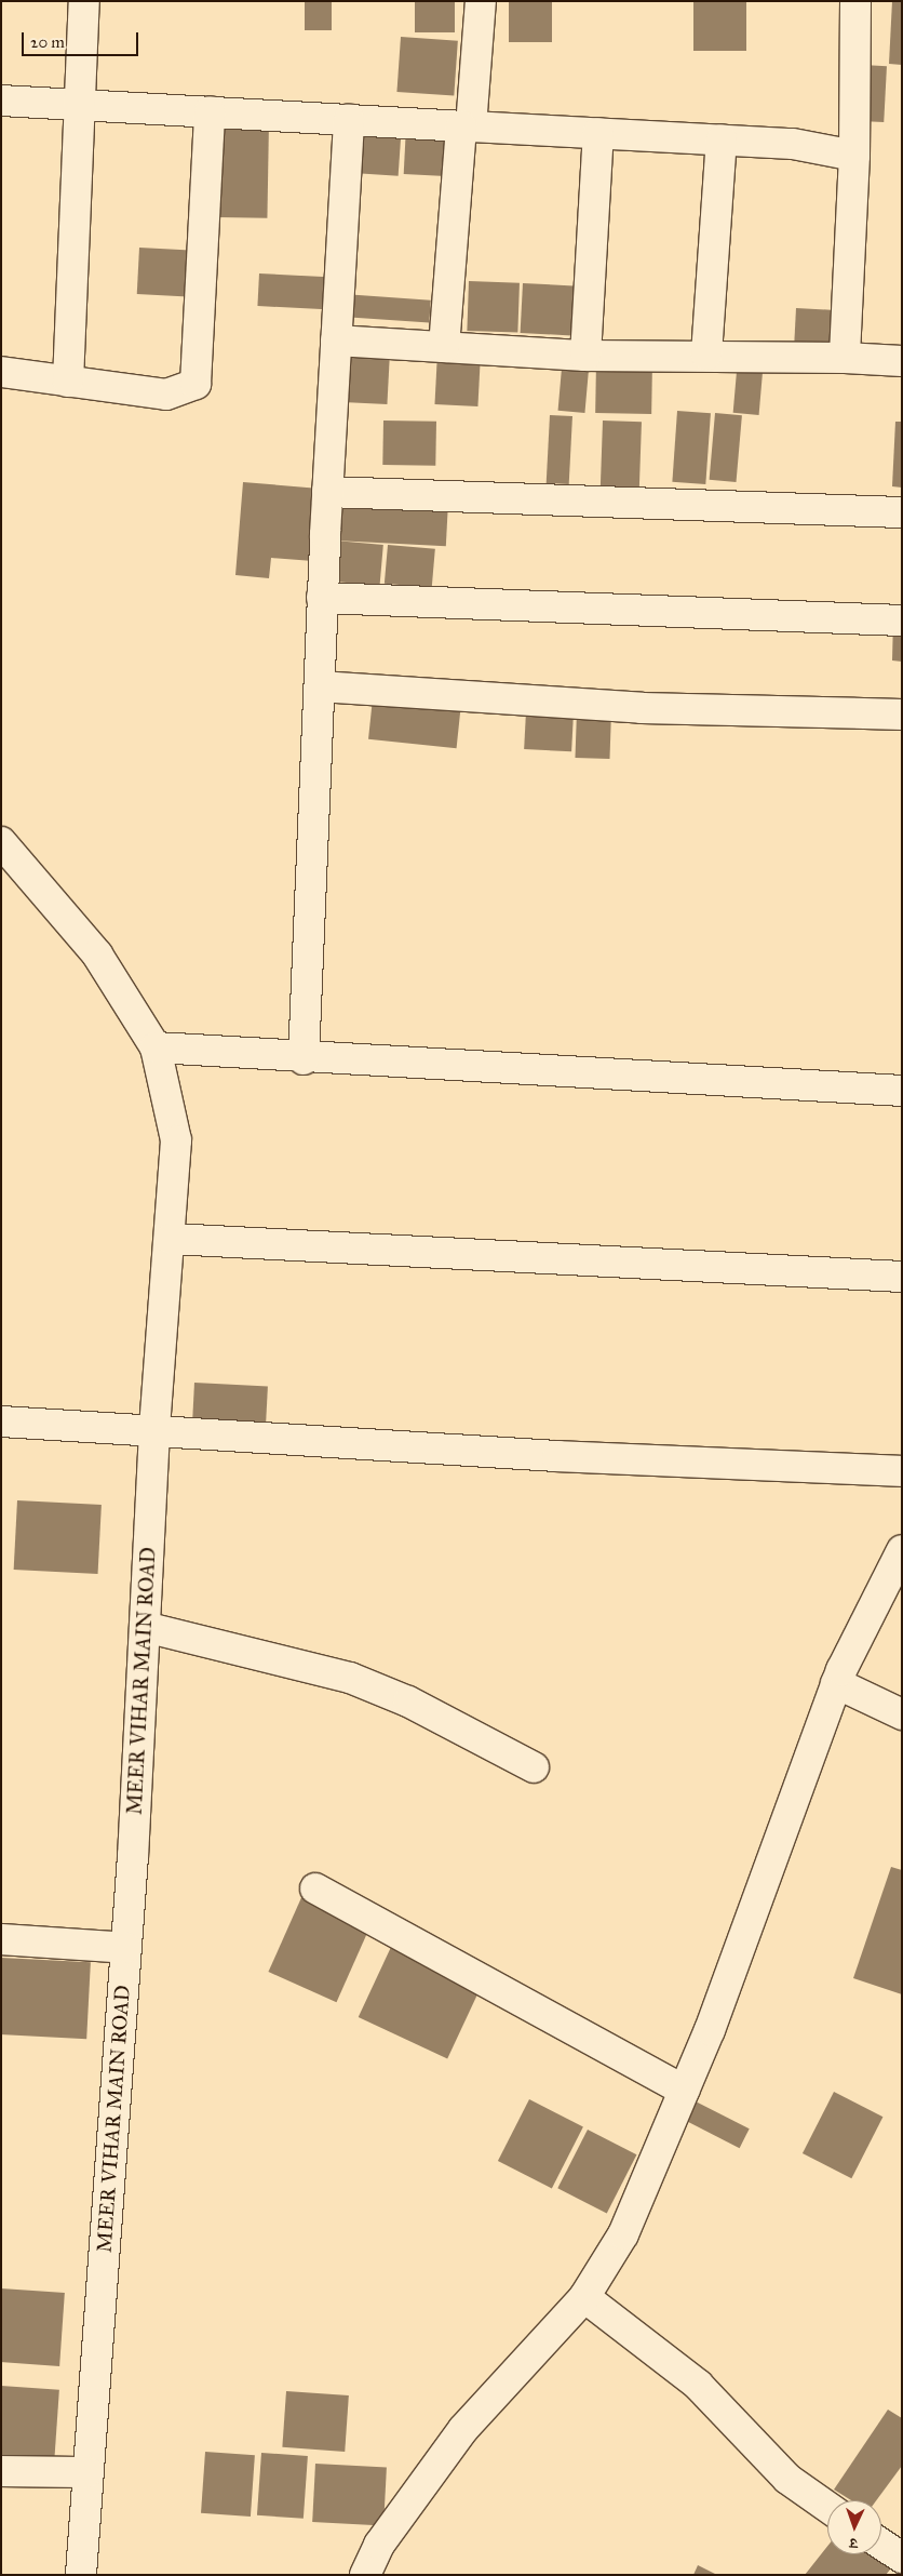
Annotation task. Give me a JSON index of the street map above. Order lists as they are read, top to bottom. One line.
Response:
{"streets":{"street":["MEER VIHAR MAIN ROAD"]},"scale_bar":"20 m","north":"bottom"}
